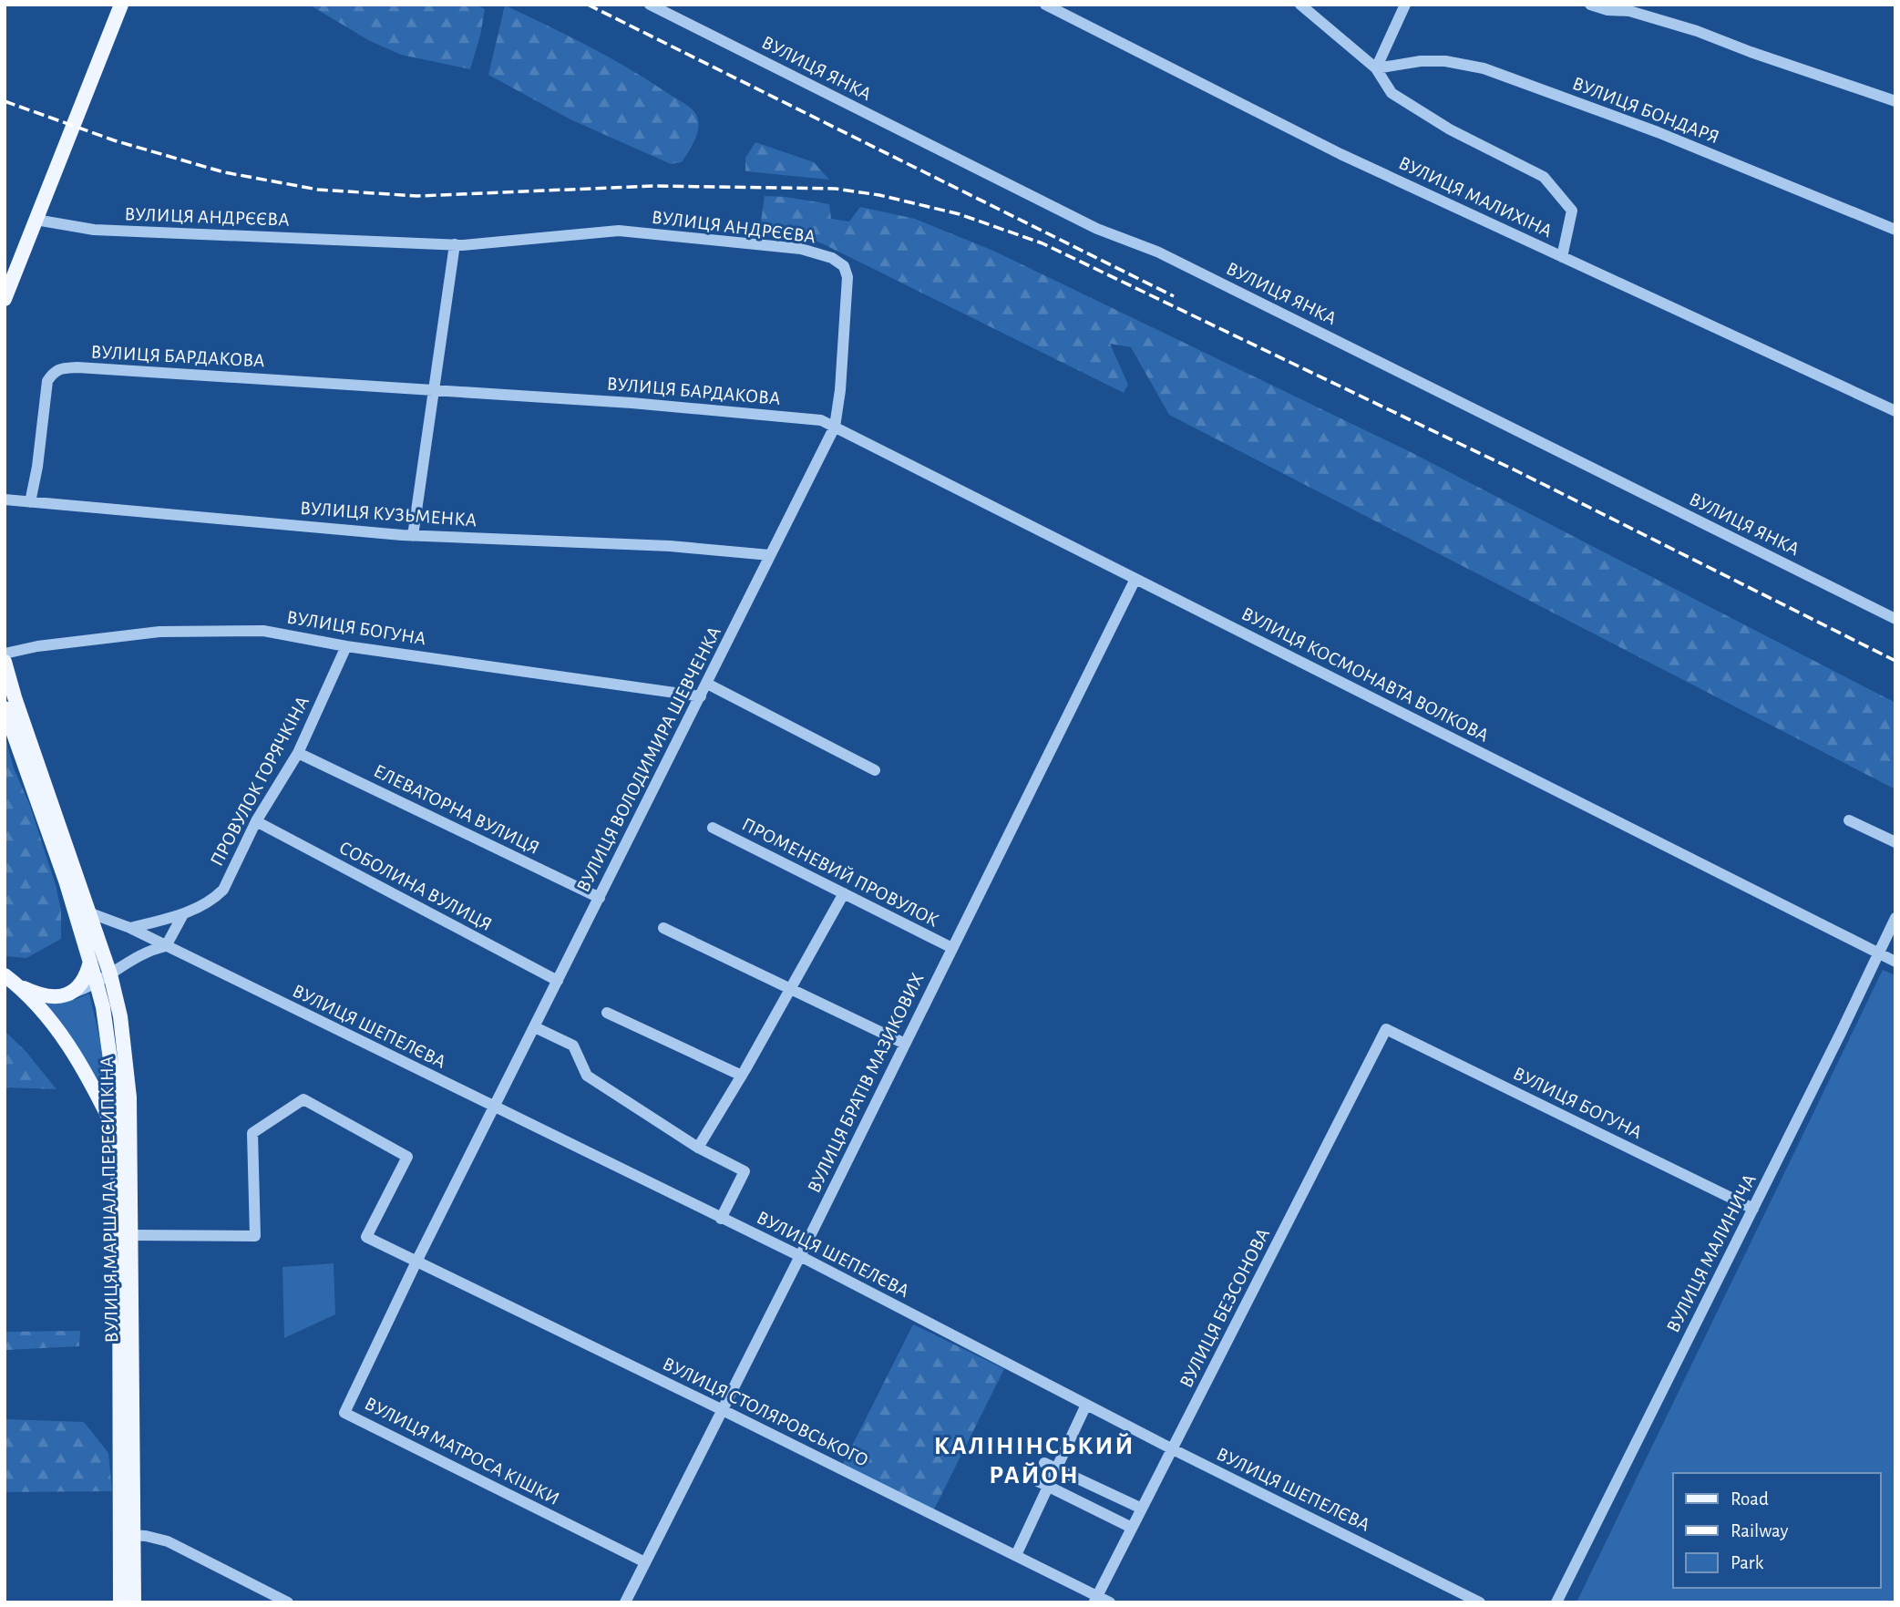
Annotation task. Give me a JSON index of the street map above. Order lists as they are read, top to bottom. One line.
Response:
{"streets":{"main road":["ВУЛИЦЯ МАРШАЛА ПЕРЕСИПКІНА"],"street":["ВУЛИЦЯ ЯНКА","ВУЛИЦЯ БОНДАРЯ","ВУЛИЦЯ МАЛИХІНА","ВУЛИЦЯ АНДРЄЄВА","ВУЛИЦЯ БАРДАКОВА","ВУЛИЦЯ КУЗЬМЕНКА","ВУЛИЦЯ БОГУНА","ВУЛИЦЯ КОСМОНАВТА ВОЛКОВА","ВУЛИЦЯ ВОЛОДИМИРА ШЕВЧЕНКА","ПРОВУЛОК ГОРЯЧКІНА","ЕЛЕВАТОРНА ВУЛИЦЯ","ПРОМЕНЕВИЙ ПРОВУЛОК","СОБОЛИНА ВУЛИЦЯ","ВУЛИЦЯ ШЕПЕЛЄВА","ВУЛИЦЯ БРАТІВ МАЗИКОВИХ","ВУЛИЦЯ МАЛИНИЧА","ВУЛИЦЯ БЕЗСОНОВА","ВУЛИЦЯ СТОЛЯРОВСЬКОГО","ВУЛИЦЯ МАТРОСА КІШКИ"]},"crossings":[["ВУЛИЦЯ АНДРЄЄВА","ВУЛИЦЯ БАРДАКОВА"],["ВУЛИЦЯ АНДРЄЄВА","ВУЛИЦЯ КОСМОНАВТА ВОЛКОВА"],["ВУЛИЦЯ АНДРЄЄВА","ВУЛИЦЯ ВОЛОДИМИРА ШЕВЧЕНКА"],["ВУЛИЦЯ БАРДАКОВА","ВУЛИЦЯ КУЗЬМЕНКА"],["ВУЛИЦЯ БАРДАКОВА","ВУЛИЦЯ КОСМОНАВТА ВОЛКОВА"],["ВУЛИЦЯ БАРДАКОВА","ВУЛИЦЯ ВОЛОДИМИРА ШЕВЧЕНКА"],["ВУЛИЦЯ КУЗЬМЕНКА","ВУЛИЦЯ ВОЛОДИМИРА ШЕВЧЕНКА"],["ВУЛИЦЯ БОГУНА","ВУЛИЦЯ ВОЛОДИМИРА ШЕВЧЕНКА"],["ВУЛИЦЯ БОГУНА","ПРОВУЛОК ГОРЯЧКІНА"],["ВУЛИЦЯ БОГУНА","ВУЛИЦЯ МАЛИНИЧА"],["ВУЛИЦЯ БОГУНА","ВУЛИЦЯ БЕЗСОНОВА"],["ВУЛИЦЯ КОСМОНАВТА ВОЛКОВА","ВУЛИЦЯ ВОЛОДИМИРА ШЕВЧЕНКА"],["ВУЛИЦЯ КОСМОНАВТА ВОЛКОВА","ВУЛИЦЯ БРАТІВ МАЗИКОВИХ"],["ВУЛИЦЯ КОСМОНАВТА ВОЛКОВА","ВУЛИЦЯ МАЛИНИЧА"],["ВУЛИЦЯ ВОЛОДИМИРА ШЕВЧЕНКА","ЕЛЕВАТОРНА ВУЛИЦЯ"],["ВУЛИЦЯ ВОЛОДИМИРА ШЕВЧЕНКА","СОБОЛИНА ВУЛИЦЯ"],["ВУЛИЦЯ ВОЛОДИМИРА ШЕВЧЕНКА","ВУЛИЦЯ ШЕПЕЛЄВА"],["ВУЛИЦЯ ВОЛОДИМИРА ШЕВЧЕНКА","ВУЛИЦЯ СТОЛЯРОВСЬКОГО"],["ВУЛИЦЯ ВОЛОДИМИРА ШЕВЧЕНКА","ВУЛИЦЯ МАТРОСА КІШКИ"],["ПРОВУЛОК ГОРЯЧКІНА","ЕЛЕВАТОРНА ВУЛИЦЯ"],["ПРОВУЛОК ГОРЯЧКІНА","СОБОЛИНА ВУЛИЦЯ"],["ПРОВУЛОК ГОРЯЧКІНА","ВУЛИЦЯ ШЕПЕЛЄВА"],["ПРОМЕНЕВИЙ ПРОВУЛОК","ВУЛИЦЯ БРАТІВ МАЗИКОВИХ"],["ВУЛИЦЯ ШЕПЕЛЄВА","ВУЛИЦЯ БРАТІВ МАЗИКОВИХ"],["ВУЛИЦЯ ШЕПЕЛЄВА","ВУЛИЦЯ МАРШАЛА ПЕРЕСИПКІНА"],["ВУЛИЦЯ ШЕПЕЛЄВА","ВУЛИЦЯ БЕЗСОНОВА"],["ВУЛИЦЯ БРАТІВ МАЗИКОВИХ","ВУЛИЦЯ СТОЛЯРОВСЬКОГО"],["ВУЛИЦЯ БРАТІВ МАЗИКОВИХ","ВУЛИЦЯ МАТРОСА КІШКИ"],["ВУЛИЦЯ МАРШАЛА ПЕРЕСИПКІНА","ВУЛИЦЯ СТОЛЯРОВСЬКОГО"],["ВУЛИЦЯ БЕЗСОНОВА","ВУЛИЦЯ СТОЛЯРОВСЬКОГО"],["ВУЛИЦЯ СТОЛЯРОВСЬКОГО","ВУЛИЦЯ МАТРОСА КІШКИ"]],"districts":["КАЛІНІНСЬКИЙ РАЙОН"],"legend":["Road","Railway","Park"]}
